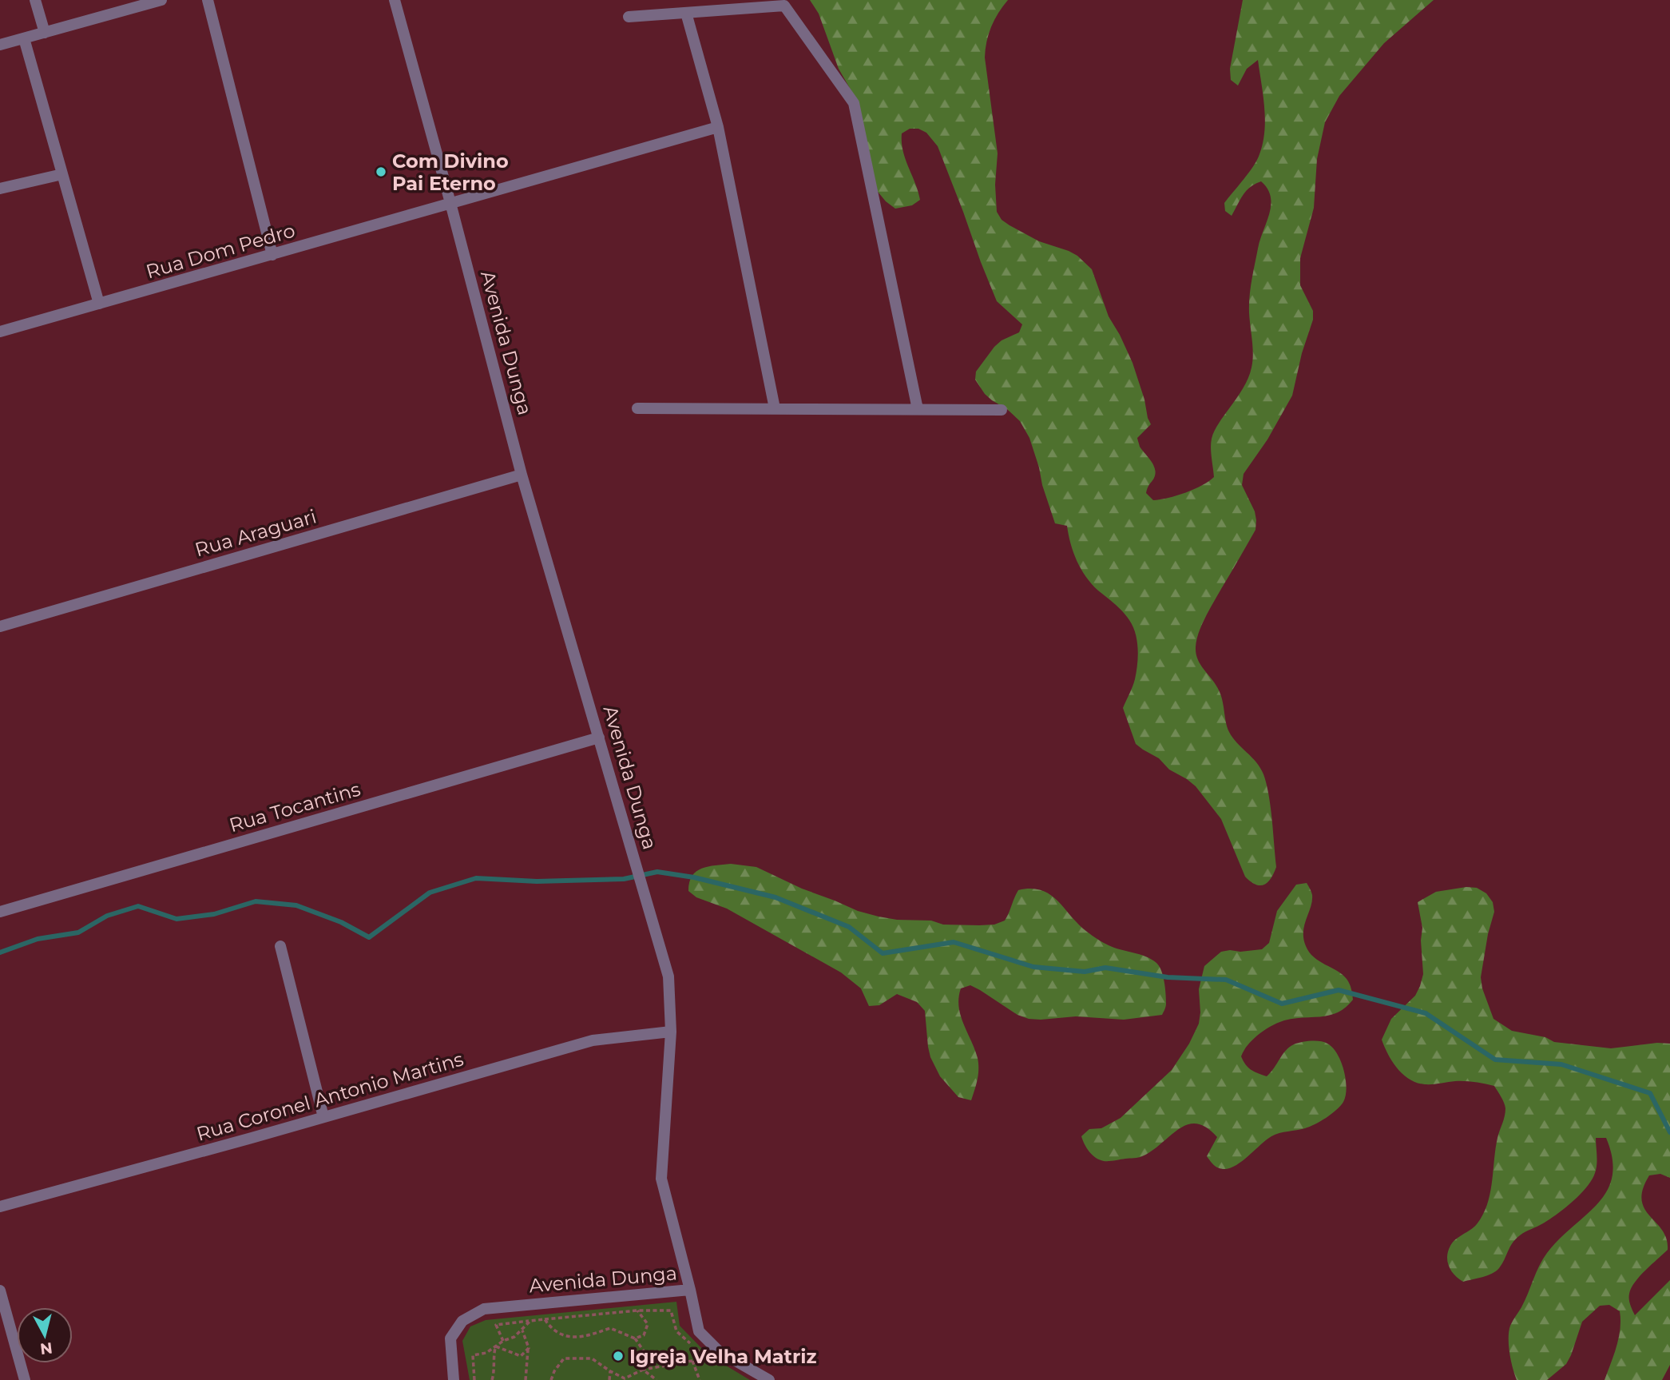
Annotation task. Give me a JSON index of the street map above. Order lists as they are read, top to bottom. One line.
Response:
{"streets":{"street":["Rua Dom Pedro","Avenida Dunga","Rua Araguari","Rua Tocantins","Rua Coronel Antonio Martins"]},"crossings":[["Rua Dom Pedro","Avenida Dunga"],["Avenida Dunga","Rua Araguari"],["Avenida Dunga","Rua Tocantins"],["Avenida Dunga","Rua Coronel Antonio Martins"]],"places":["Com Divino Pai Eterno","Igreja Velha Matriz"],"north":"bottom"}
